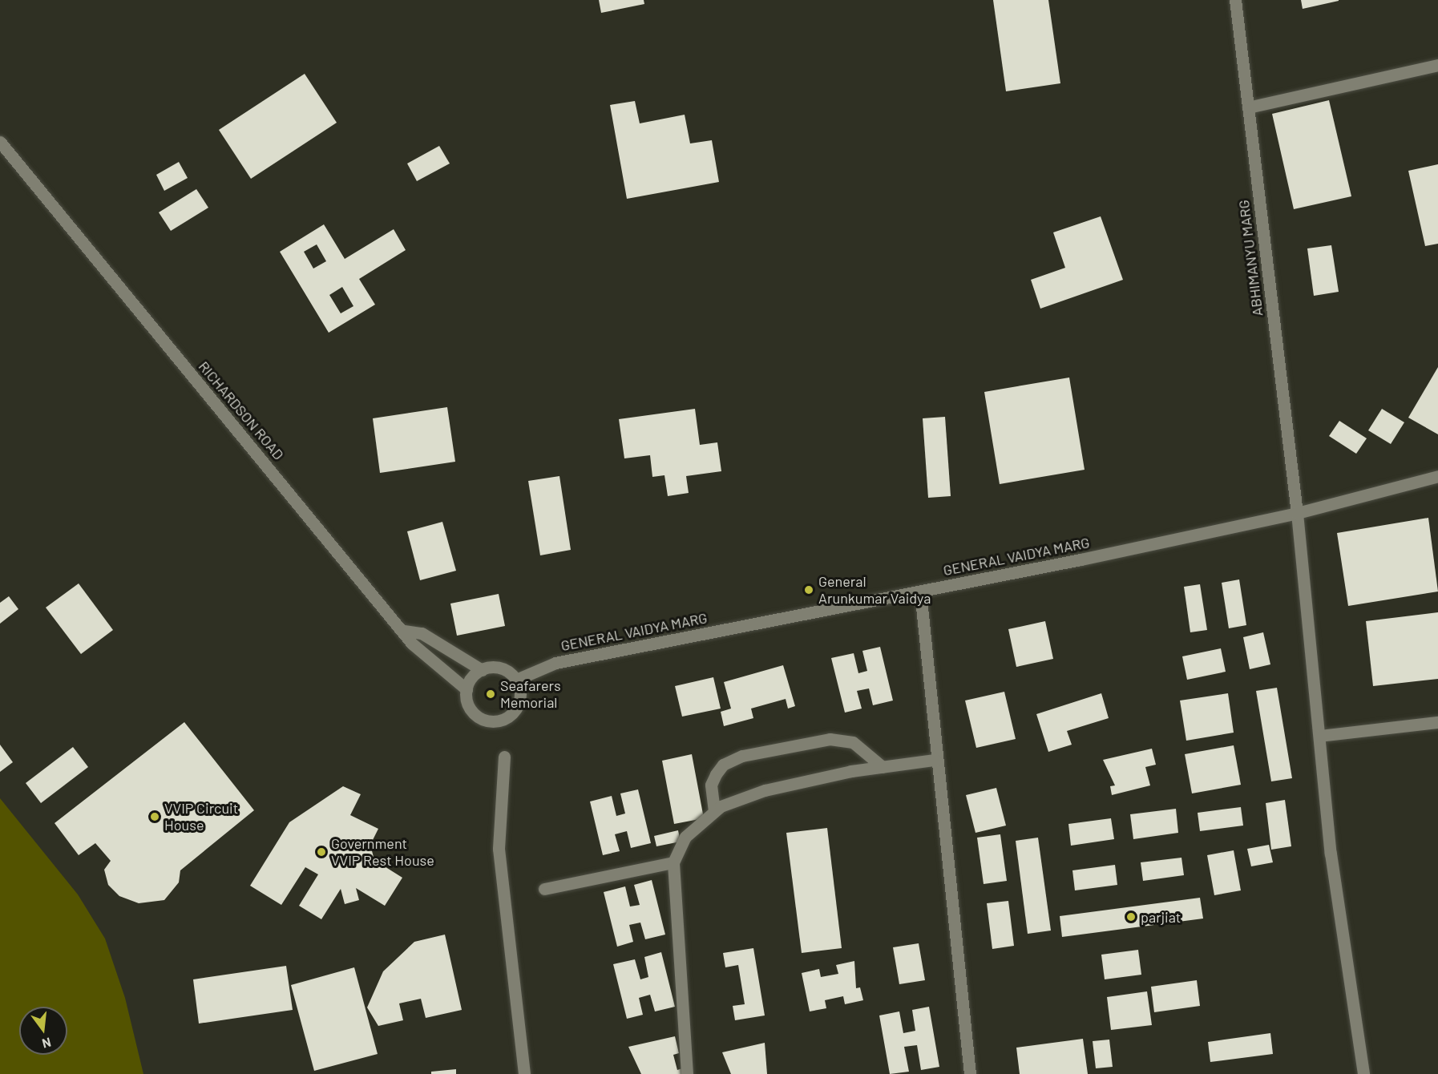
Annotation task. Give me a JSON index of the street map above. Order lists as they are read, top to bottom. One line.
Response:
{"streets":{"street":["ABHIMANYU MARG","RICHARDSON ROAD","GENERAL VAIDYA MARG"]},"crossings":[["ABHIMANYU MARG","GENERAL VAIDYA MARG"],["RICHARDSON ROAD","GENERAL VAIDYA MARG"]],"places":["General Arunkumar Vaidya","Seafarers Memorial","VVIP Circuit House","Government VVIP Rest House","parjiat"],"north":"bottom"}
